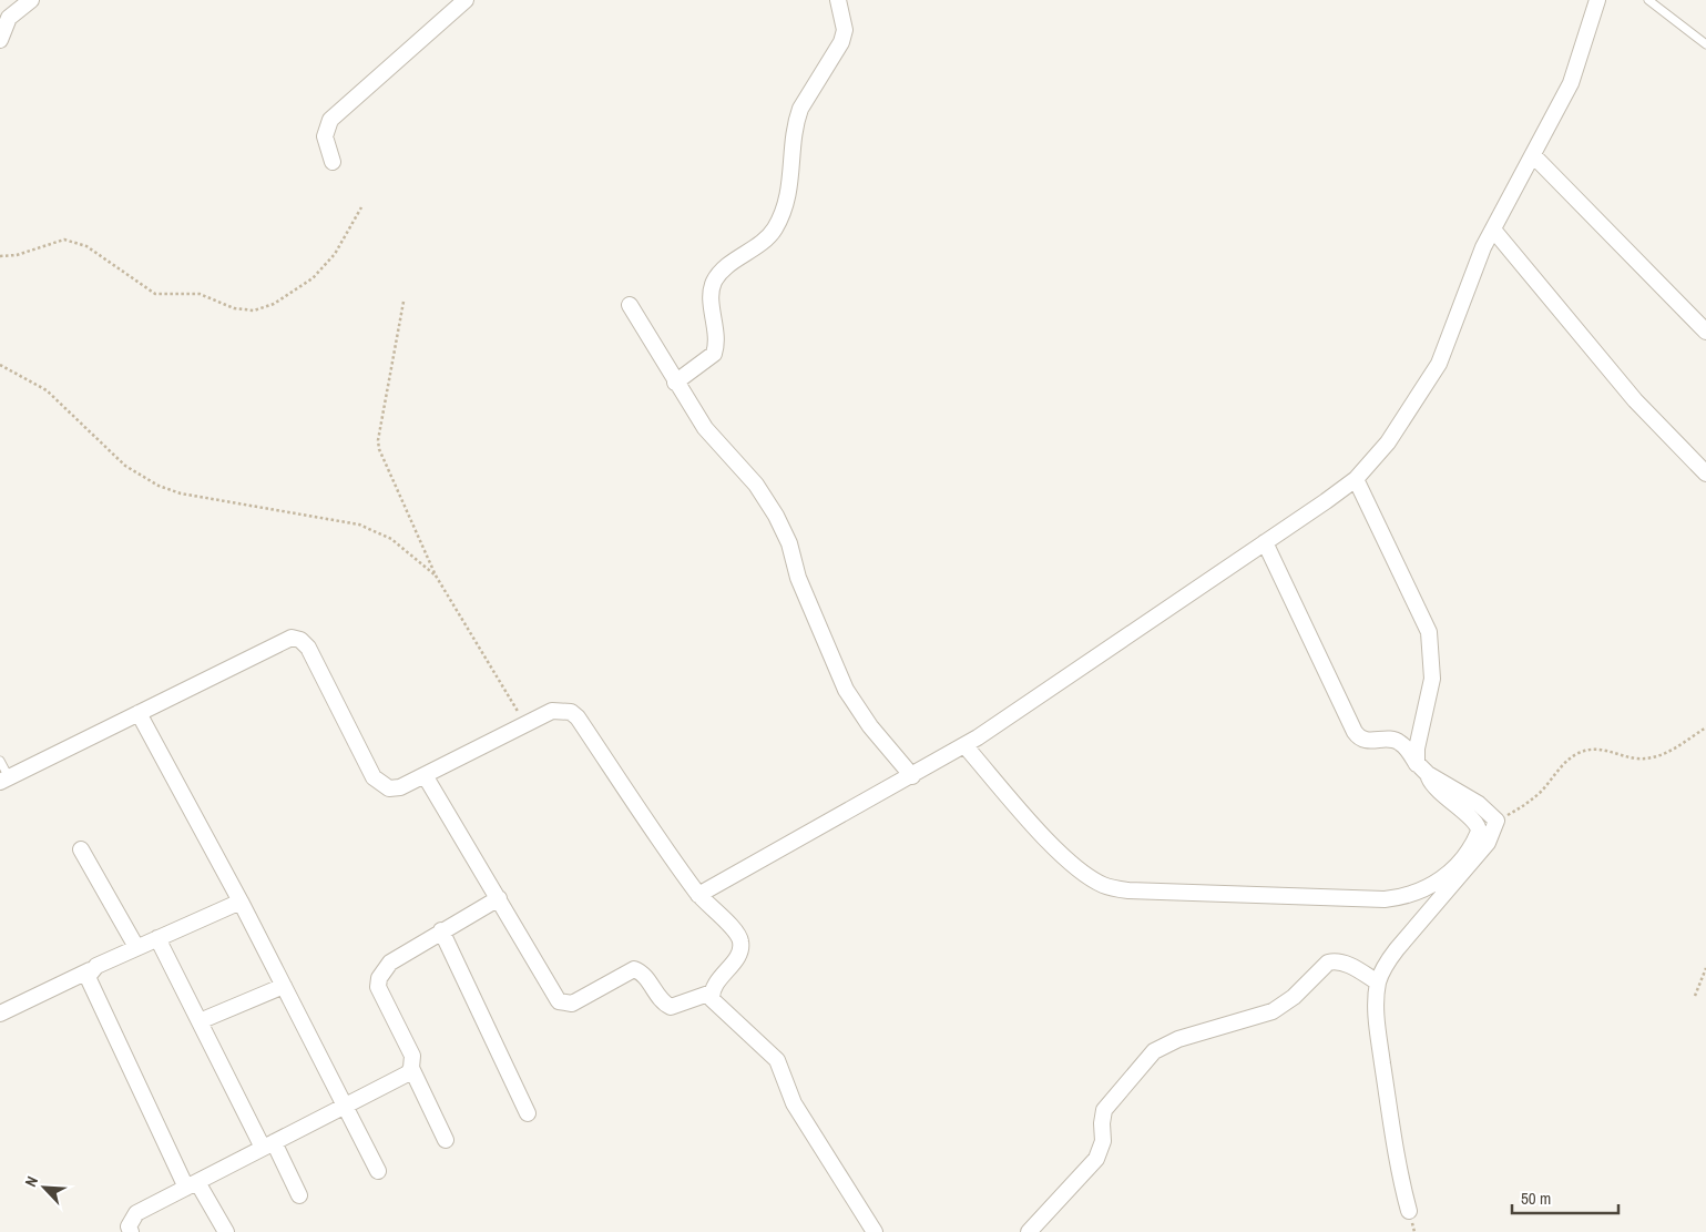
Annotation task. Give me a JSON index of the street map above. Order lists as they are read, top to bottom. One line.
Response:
{"scale_bar":"50 m","north":"top left"}
